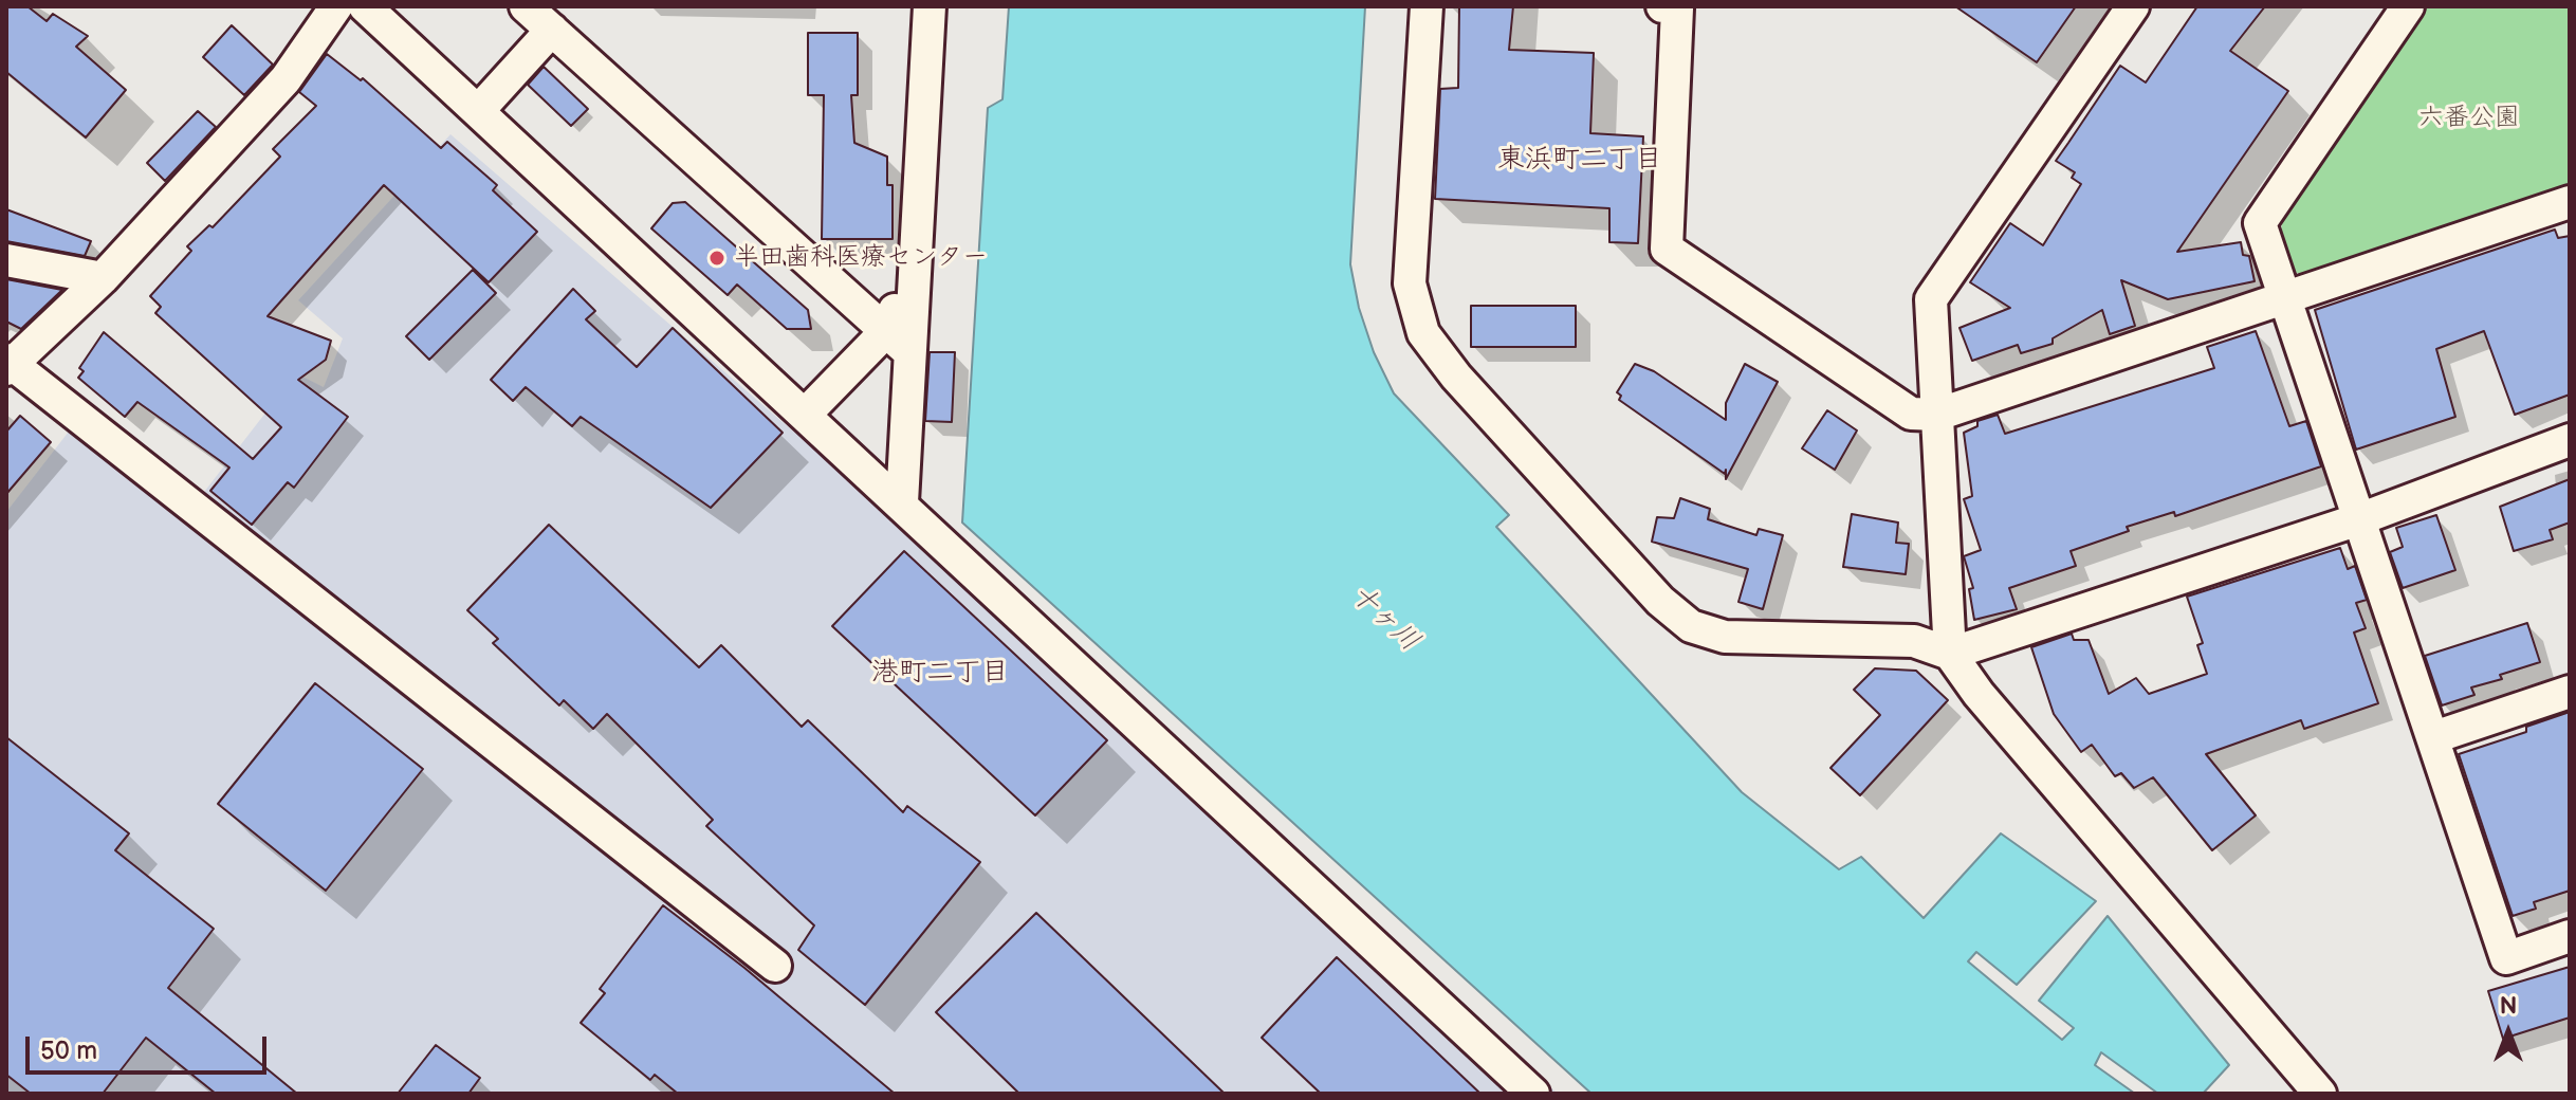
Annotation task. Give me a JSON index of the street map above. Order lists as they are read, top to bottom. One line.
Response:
{"districts":["東浜町二丁目","港町二丁目"],"water":["十ヶ川"],"parks":["六番公園"],"places":["半田歯科医療センター"],"scale_bar":"50 m","north":"top"}
